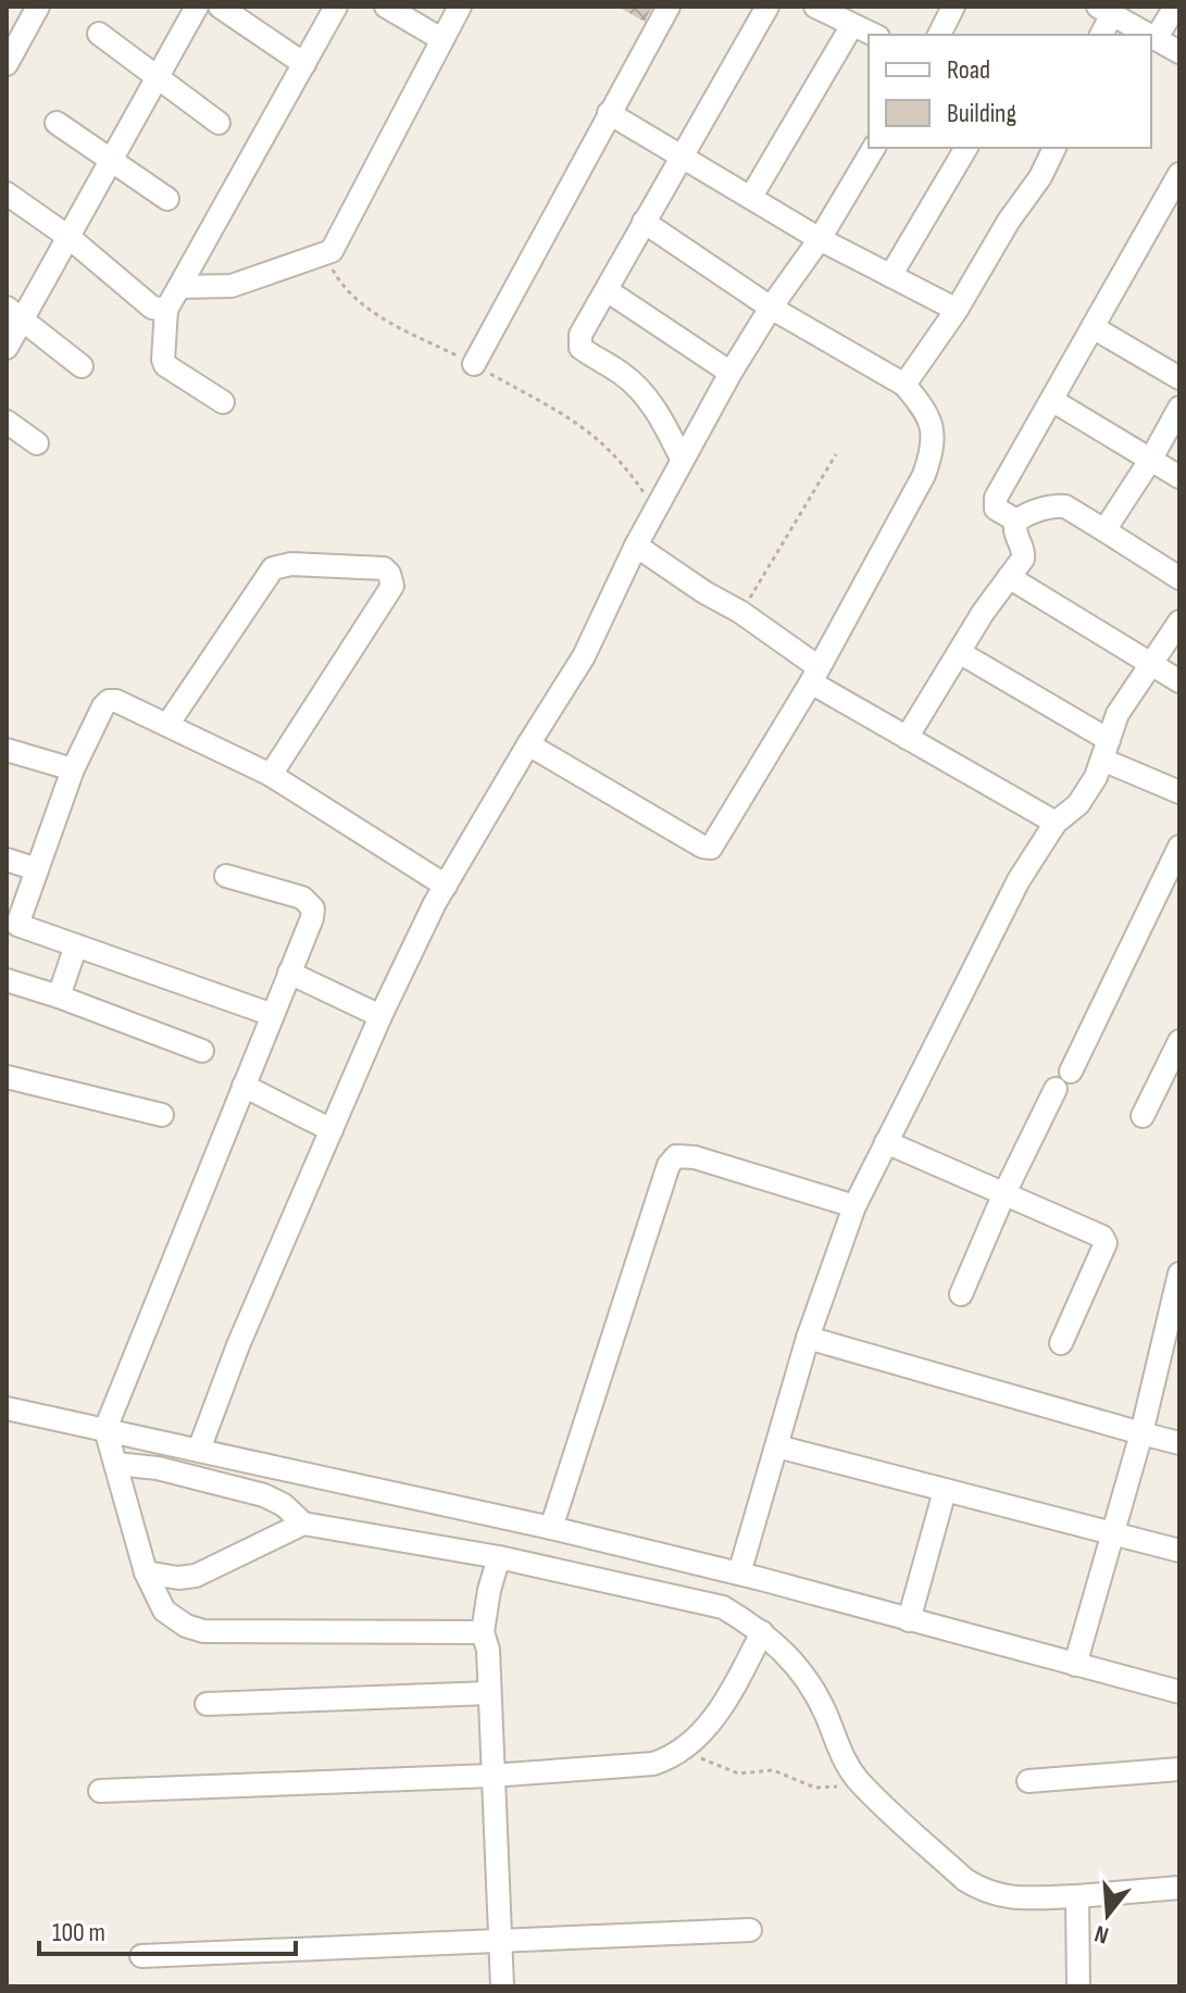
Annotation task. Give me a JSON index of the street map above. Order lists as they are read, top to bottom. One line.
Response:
{"legend":["Road","Building"],"scale_bar":"100 m","north":"bottom"}
